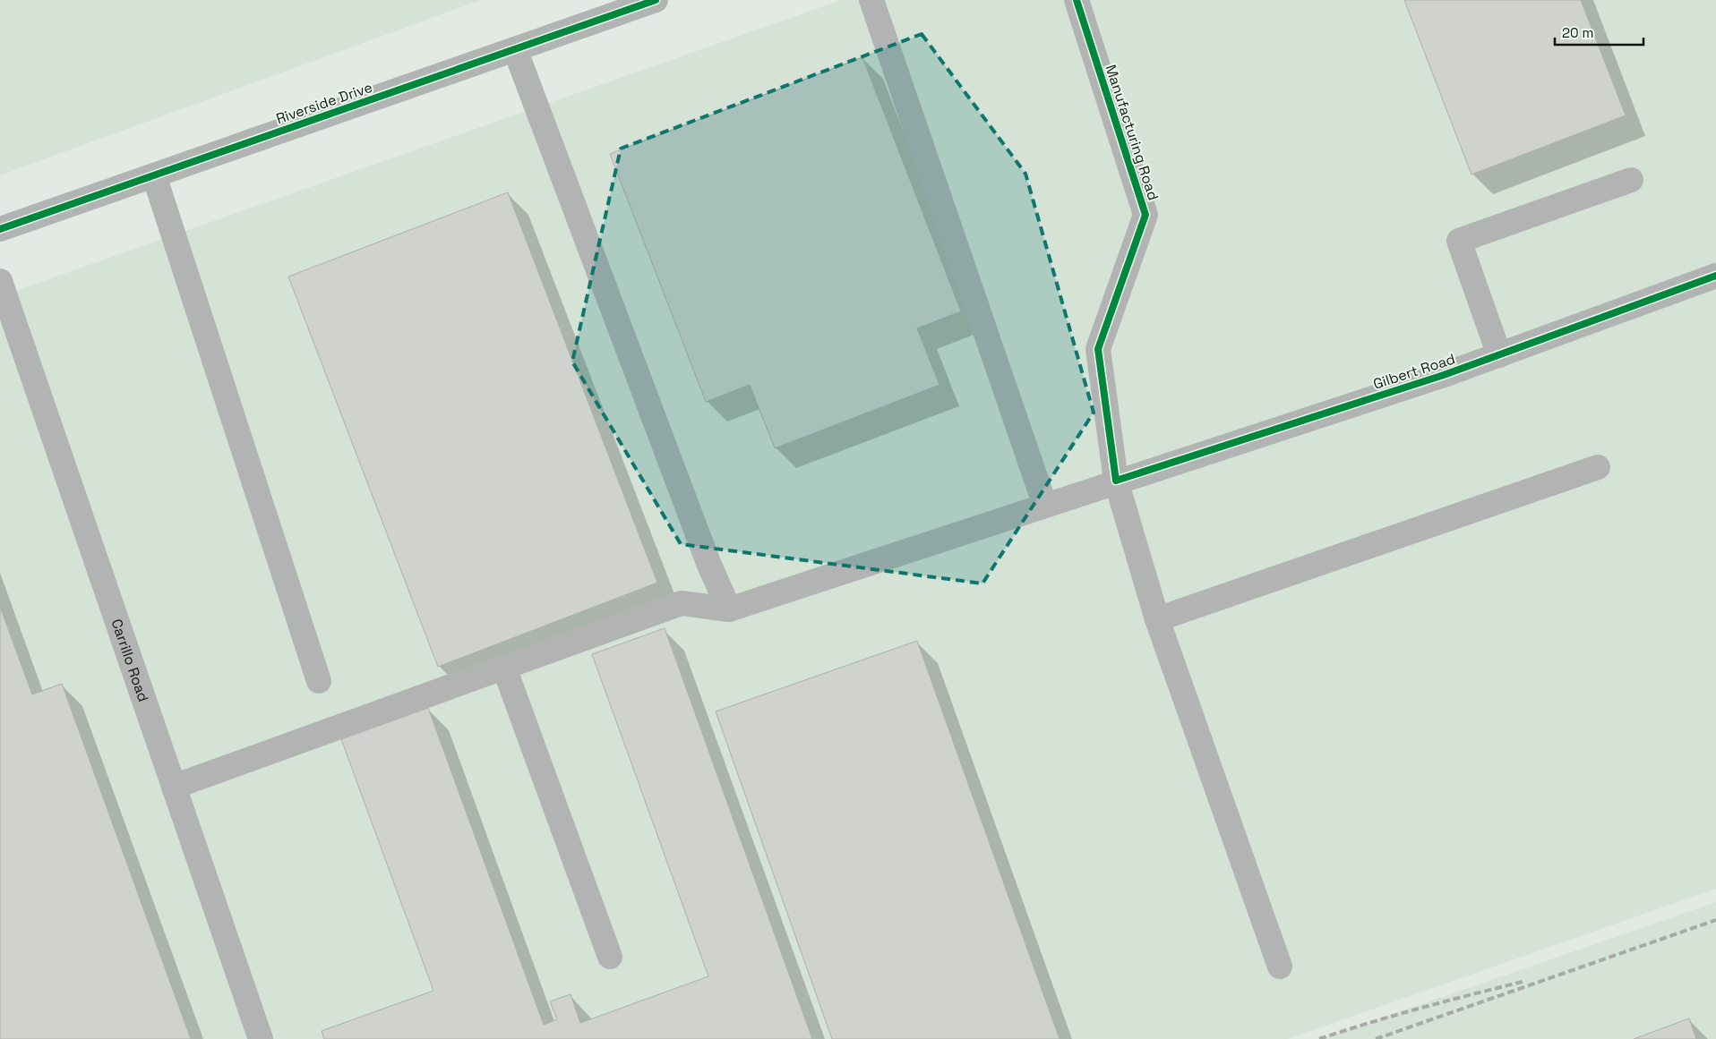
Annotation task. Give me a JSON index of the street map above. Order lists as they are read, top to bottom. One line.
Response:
{"streets":{"street":["Riverside Drive","Manufacturing Road","Gilbert Road","Carrillo Road"]},"crossings":[["Manufacturing Road","Gilbert Road"]],"scale_bar":"20 m"}
